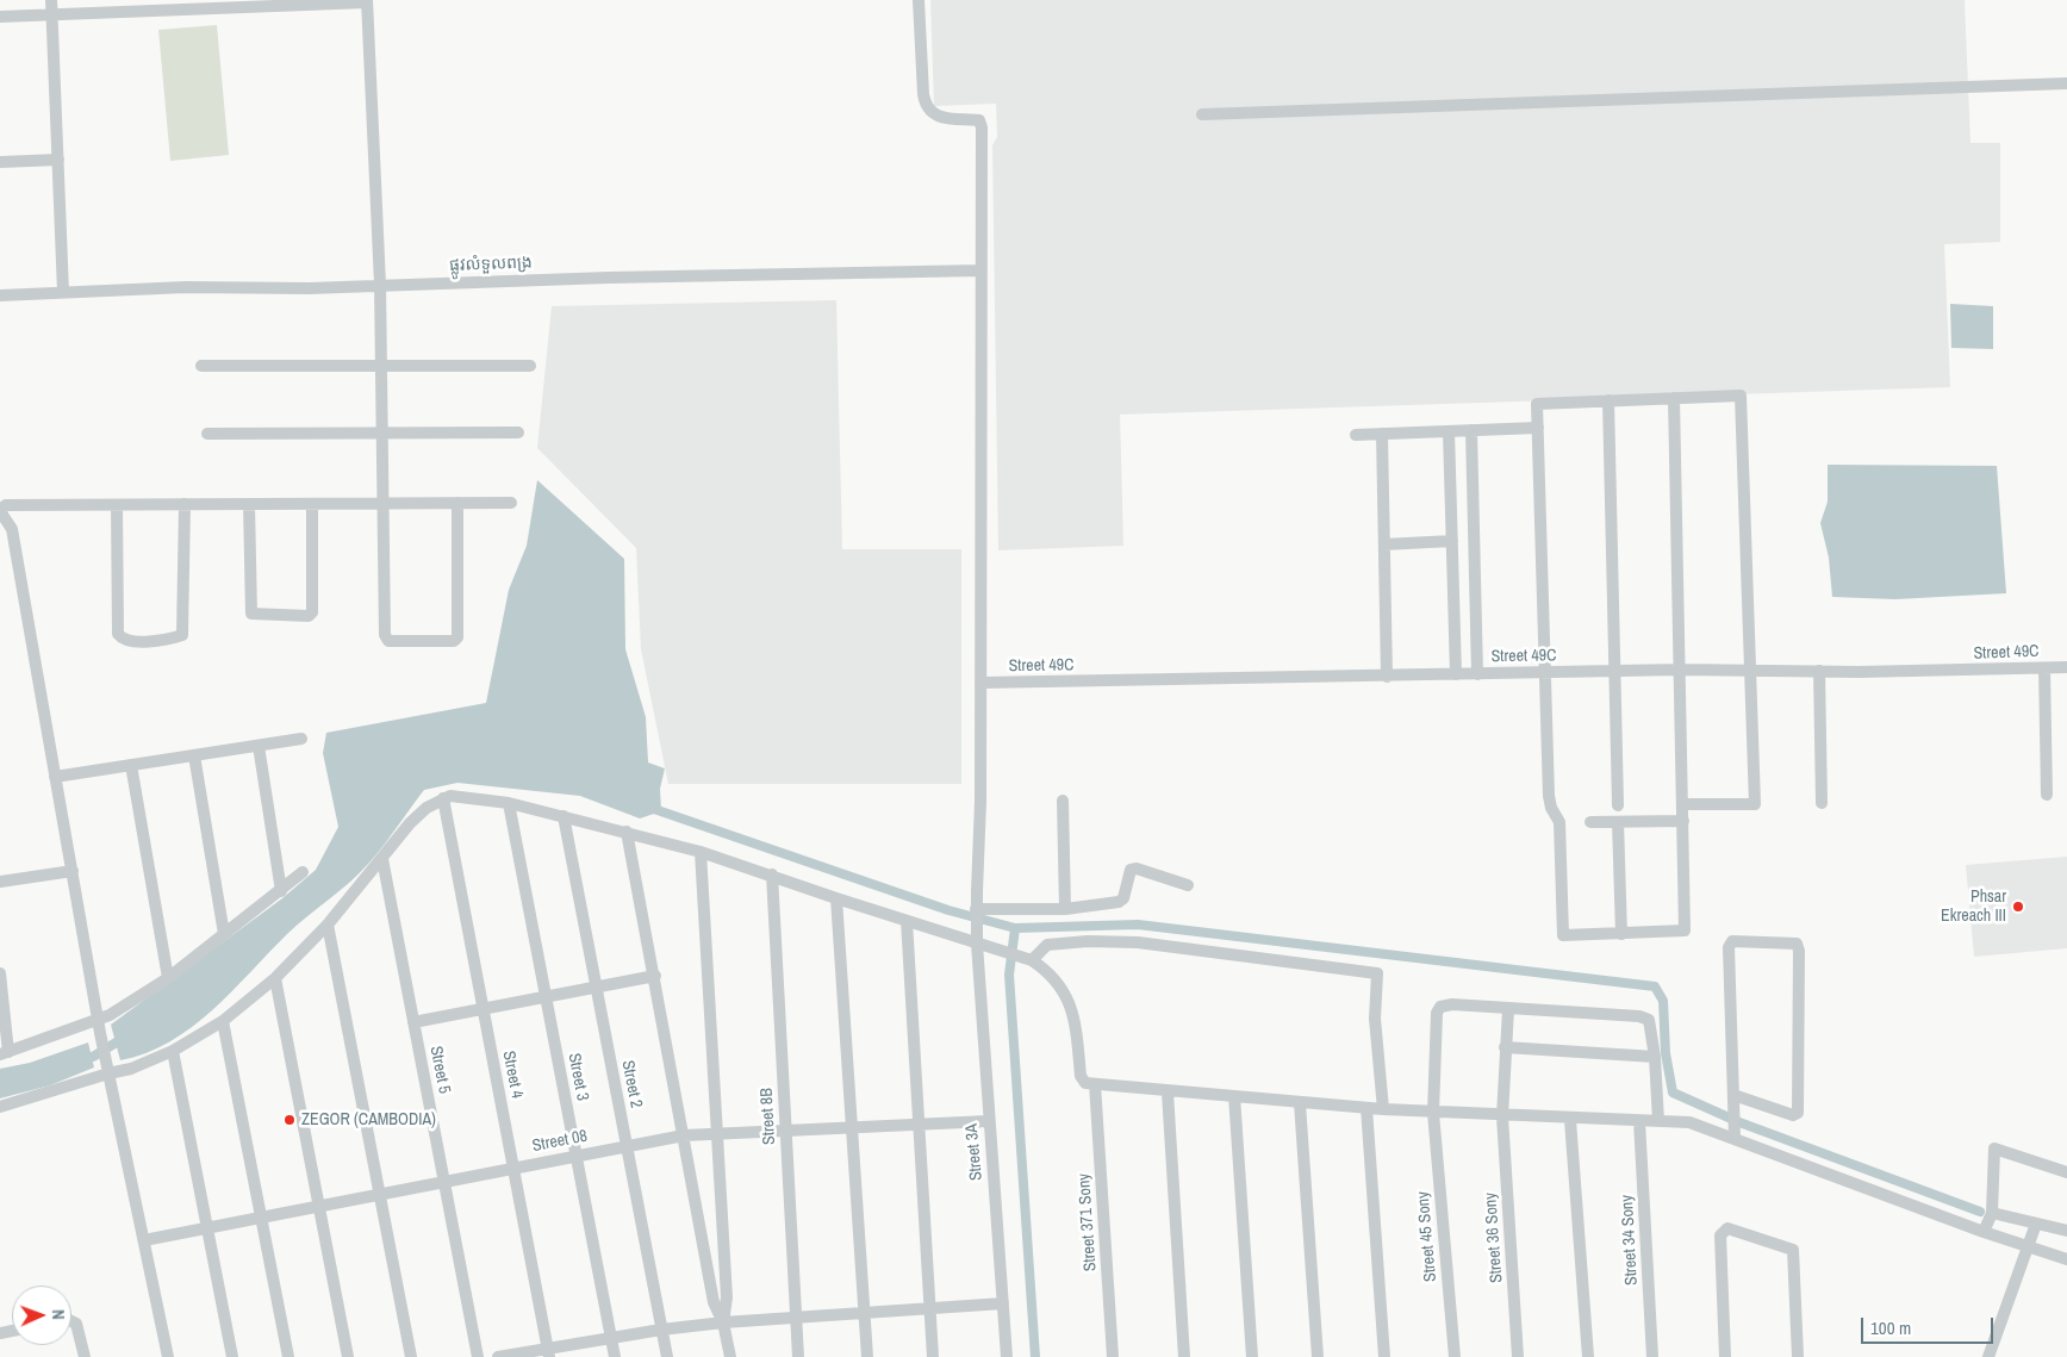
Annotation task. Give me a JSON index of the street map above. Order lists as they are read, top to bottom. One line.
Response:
{"streets":{"street":["ផ្លូវលំទួលពង្រ","Street 49C","Street 5","Street 4","Street 3","Street 2","Street 8B","Street 08","Street 3A","Street 371 Sony","Street 45 Sony","Street 36 Sony","Street 34 Sony"]},"crossings":[["ផ្លូវលំទួលពង្រ","Street 3A"],["Street 49C","Street 3A"],["Street 5","Street 08"],["Street 4","Street 08"],["Street 3","Street 08"],["Street 2","Street 08"],["Street 8B","Street 08"],["Street 08","Street 3A"],["Street 45 Sony","Street 36 Sony"]],"places":["Phsar Ekreach III","ZEGOR (CAMBODIA)"],"scale_bar":"100 m","north":"right"}
